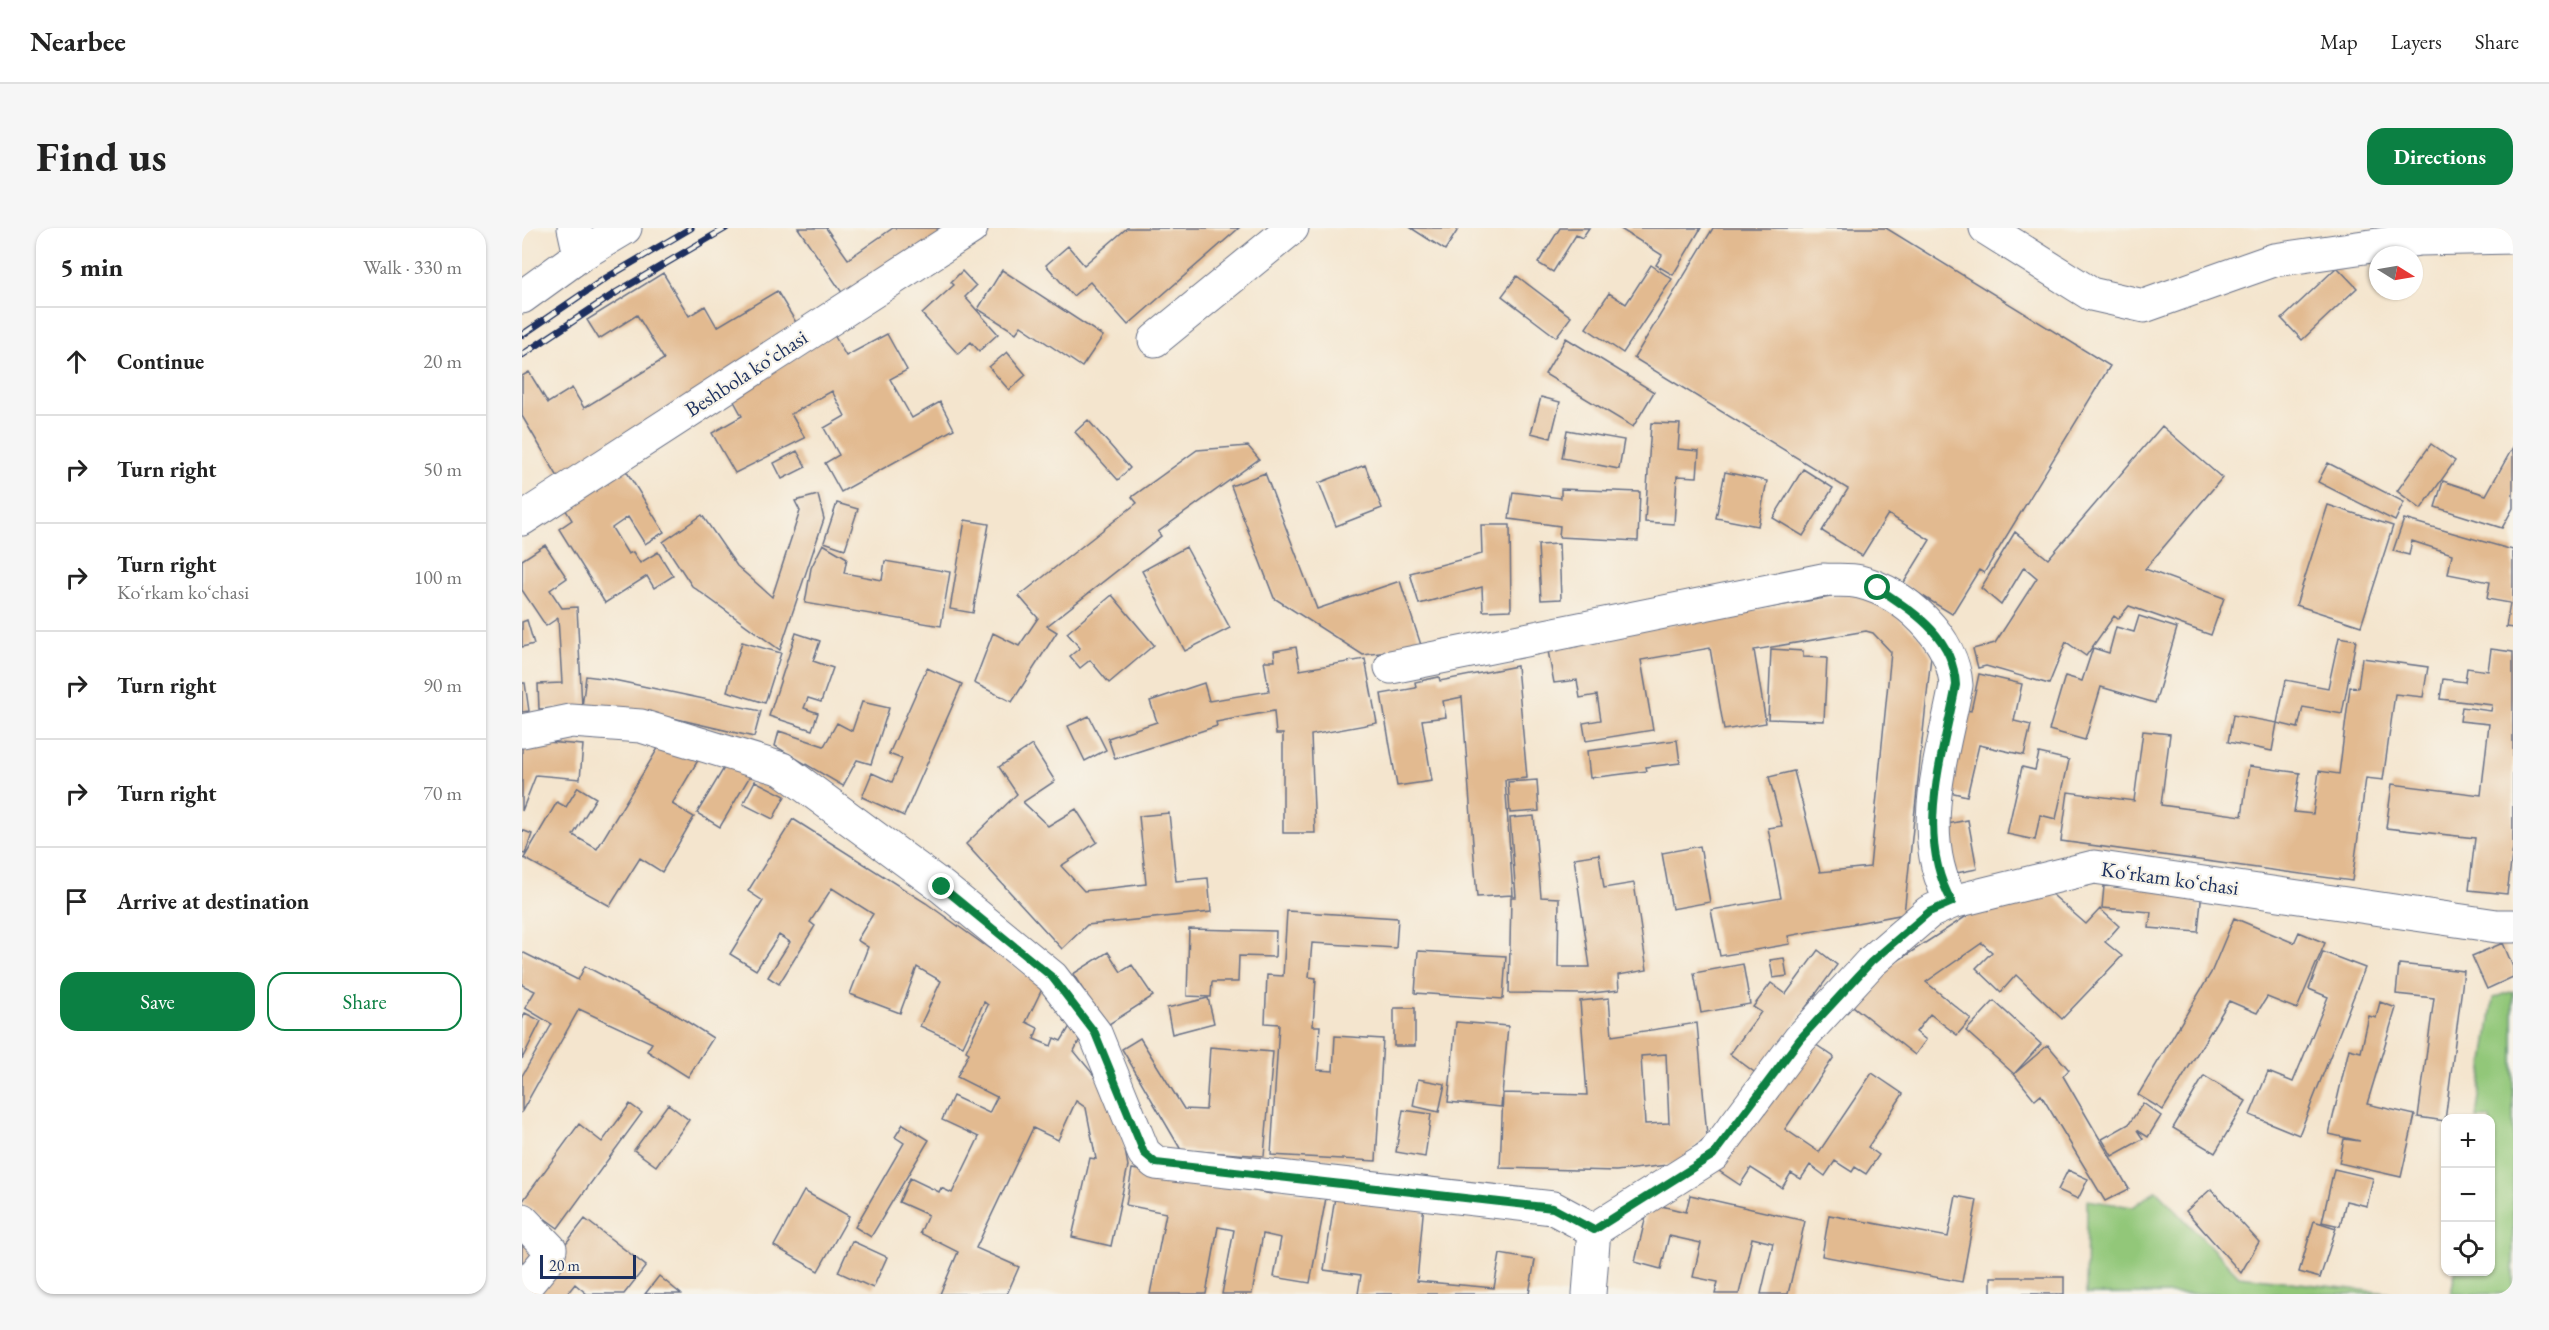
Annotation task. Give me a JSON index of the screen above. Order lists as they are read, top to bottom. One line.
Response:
{"streets":{"street":["Beshbola koʻchasi","Koʻrkam koʻchasi"]},"scale_bar":"20 m","north":"right","page":{"header":"Nearbee","nav":["Map","Layers","Share"],"buttons":["Directions",["Save","Share"]],"title":"Find us","heading":["5 min","Walk · 330 m"],"list":[["Continue","20 m"],["Turn right","50 m"],["Turn right","Koʻrkam koʻchasi","100 m"],["Turn right","90 m"],["Turn right","70 m"],"Arrive at destination"],"map_buttons":["+","−"],"scale":"20 m"}}
